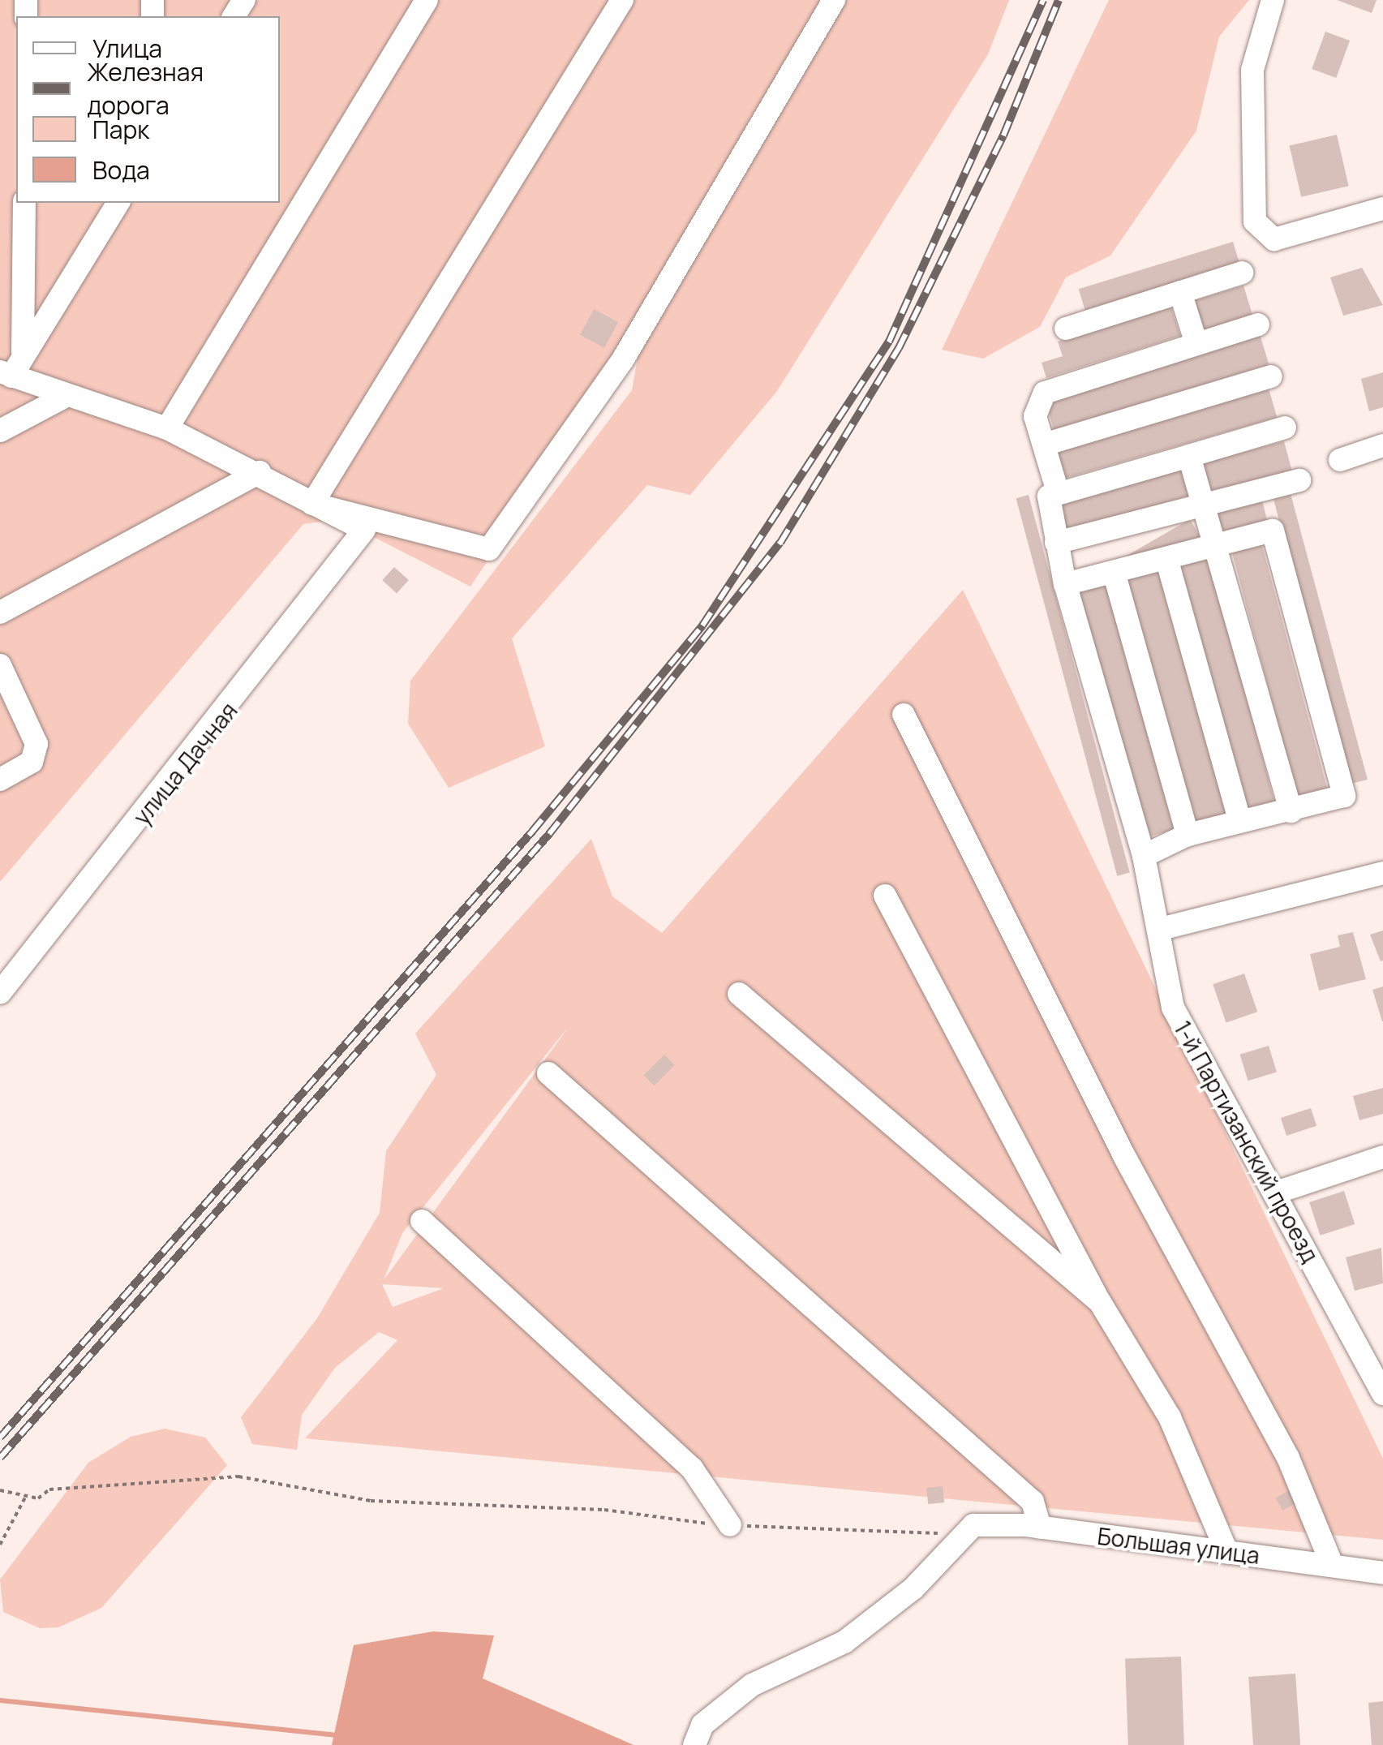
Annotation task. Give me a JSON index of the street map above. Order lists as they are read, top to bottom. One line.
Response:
{"streets":{"street":["улица Дачная","1-й Партизанский проезд","Большая улица"]},"legend":["Улица","Железная дорога","Парк","Вода"]}
